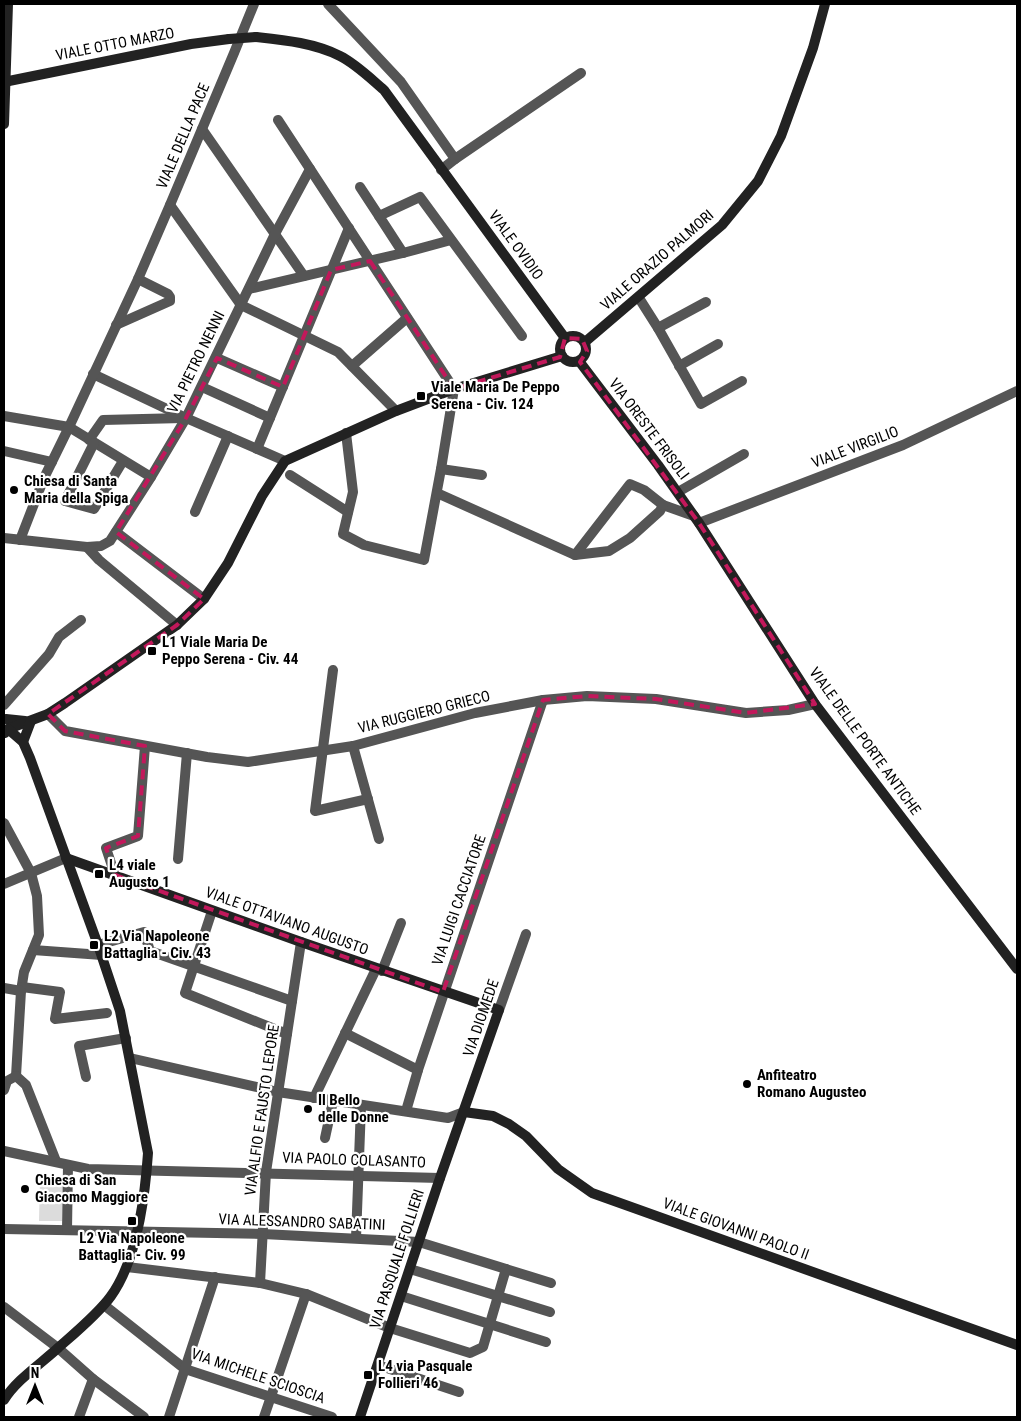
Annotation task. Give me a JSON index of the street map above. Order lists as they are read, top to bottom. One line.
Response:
{"streets":{"main road":["VIALE OTTO MARZO","VIALE OVIDIO","VIALE ORAZIO PALMORI","VIA ORESTE FRISOLI","VIALE DELLE PORTE ANTICHE","VIALE OTTAVIANO AUGUSTO","VIA DIOMEDE","VIALE GIOVANNI PAOLO II","VIA PASQUALE FOLLIERI"],"street":["VIALE DELLA PACE","VIA PIETRO NENNI","VIALE VIRGILIO","VIA RUGGIERO GRIECO","VIA LUIGI CACCIATORE","VIA ALFIO E FAUSTO LEPORE","VIA PAOLO COLASANTO","VIA ALESSANDRO SABATINI","VIA MICHELE SCIOSCIA"]},"crossings":[["VIALE OTTO MARZO","VIALE OVIDIO"],["VIALE OVIDIO","VIALE ORAZIO PALMORI"],["VIALE OVIDIO","VIA ORESTE FRISOLI"],["VIALE ORAZIO PALMORI","VIA ORESTE FRISOLI"],["VIA ORESTE FRISOLI","VIALE VIRGILIO"],["VIA ORESTE FRISOLI","VIALE DELLE PORTE ANTICHE"],["VIALE VIRGILIO","VIALE DELLE PORTE ANTICHE"],["VIA RUGGIERO GRIECO","VIALE DELLE PORTE ANTICHE"],["VIA RUGGIERO GRIECO","VIA LUIGI CACCIATORE"],["VIA LUIGI CACCIATORE","VIALE OTTAVIANO AUGUSTO"],["VIALE OTTAVIANO AUGUSTO","VIA DIOMEDE"],["VIALE OTTAVIANO AUGUSTO","VIA ALFIO E FAUSTO LEPORE"],["VIA DIOMEDE","VIALE GIOVANNI PAOLO II"],["VIA DIOMEDE","VIA PASQUALE FOLLIERI"],["VIA ALFIO E FAUSTO LEPORE","VIA PAOLO COLASANTO"],["VIA ALFIO E FAUSTO LEPORE","VIA ALESSANDRO SABATINI"],["VIA PAOLO COLASANTO","VIA PASQUALE FOLLIERI"],["VIA ALESSANDRO SABATINI","VIA PASQUALE FOLLIERI"],["VIALE GIOVANNI PAOLO II","VIA PASQUALE FOLLIERI"]],"places":{"transit":["Viale Maria De Peppo Serena - Civ. 124","L1 Viale Maria De Peppo Serena - Civ. 44","L4 viale Augusto 1","L2 Via Napoleone Battaglia - Civ. 43","L2 Via Napoleone Battaglia - Civ. 99","L4 via Pasquale Follieri 46"],"other":["Chiesa di Santa Maria della Spiga","Anfiteatro Romano Augusteo","Il Bello delle Donne","Chiesa di San Giacomo Maggiore"]},"north":"top"}
